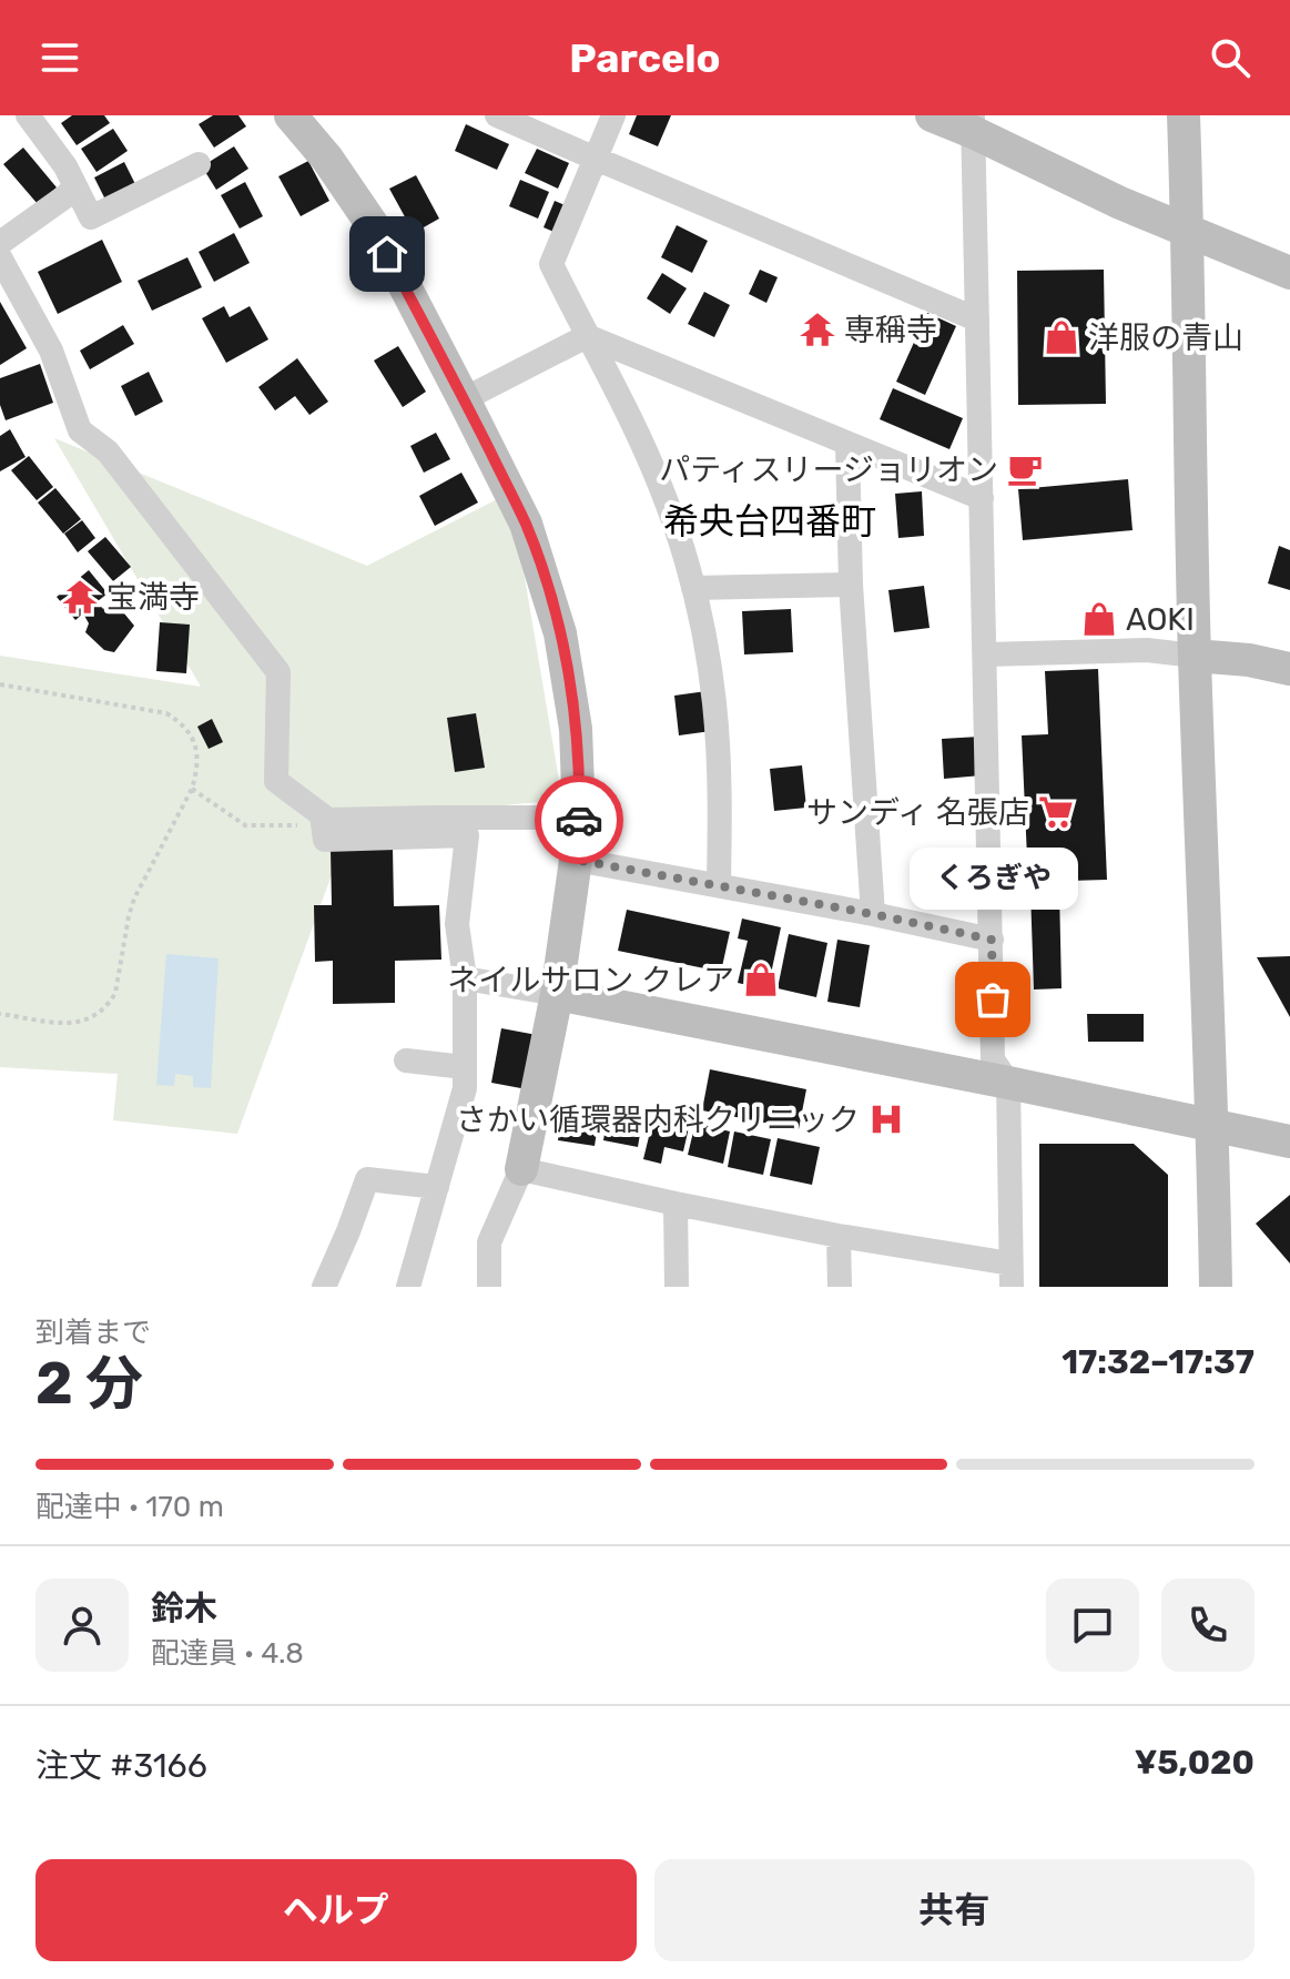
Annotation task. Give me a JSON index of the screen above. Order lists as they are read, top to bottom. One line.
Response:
{"districts":["希央台四番町"],"places":{"temple":["専稱寺","宝満寺"],"shop":["洋服の青山","AOKI","ネイルサロン クレア"],"cafe":["パティスリージョリオン"],"supermarket":["サンディ 名張店"],"other":["くろぎや"],"hospital":["さかい循環器内科クリニック"]},"page":{"header":"Parcelo","bubble":"くろぎや","heading":["2 分","到着まで","17:32–17:37"],"panel":["鈴木","配達員 · 4.8","注文 #3166","¥5,020"],"bar":"配達中 · 170 m","buttons":["ヘルプ","共有"]}}
